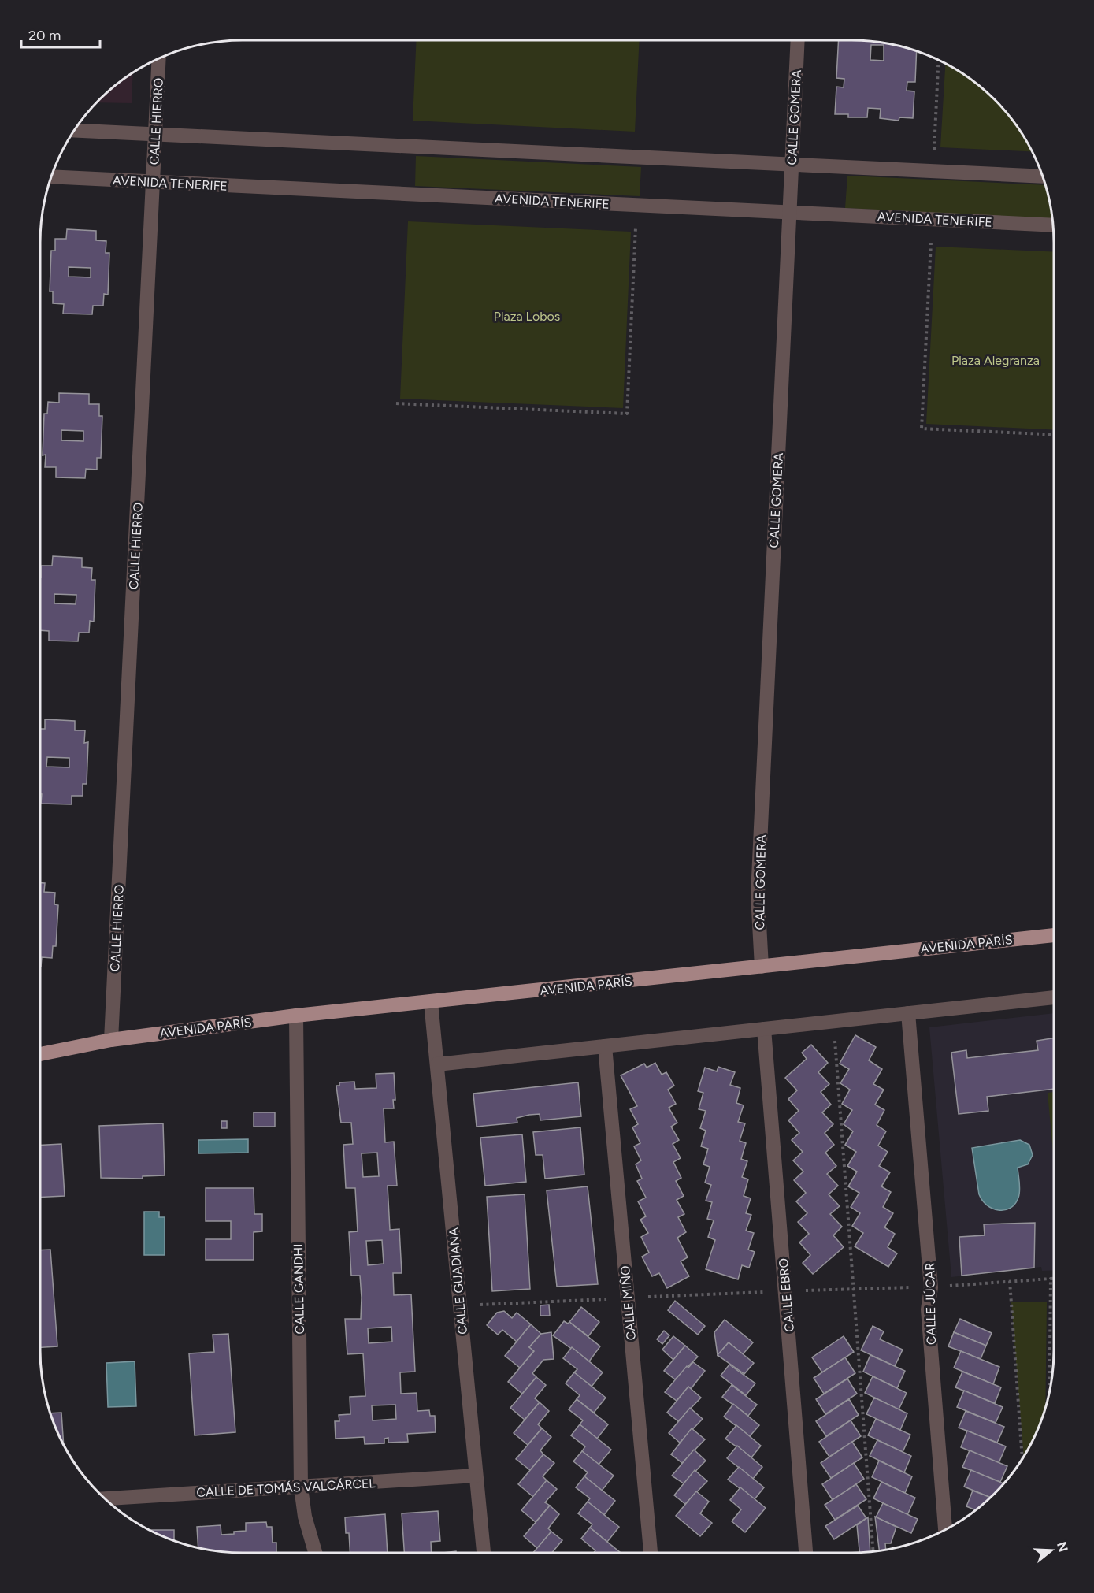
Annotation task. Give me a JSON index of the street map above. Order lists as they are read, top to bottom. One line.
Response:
{"streets":{"main road":["AVENIDA PARÍS"],"street":["CALLE GOMERA","CALLE HIERRO","AVENIDA TENERIFE","CALLE GUADIANA","CALLE GANDHI","CALLE EBRO","CALLE MIÑO","CALLE JÚCAR","CALLE DE TOMÁS VALCÁRCEL"]},"crossings":[["CALLE GOMERA","AVENIDA TENERIFE"],["CALLE GOMERA","AVENIDA PARÍS"],["CALLE HIERRO","AVENIDA TENERIFE"],["CALLE HIERRO","AVENIDA PARÍS"],["AVENIDA PARÍS","CALLE GUADIANA"],["AVENIDA PARÍS","CALLE GANDHI"],["CALLE GUADIANA","CALLE DE TOMÁS VALCÁRCEL"],["CALLE GANDHI","CALLE DE TOMÁS VALCÁRCEL"]],"parks":["Plaza Lobos","Plaza Alegranza"],"scale_bar":"20 m","north":"right"}
